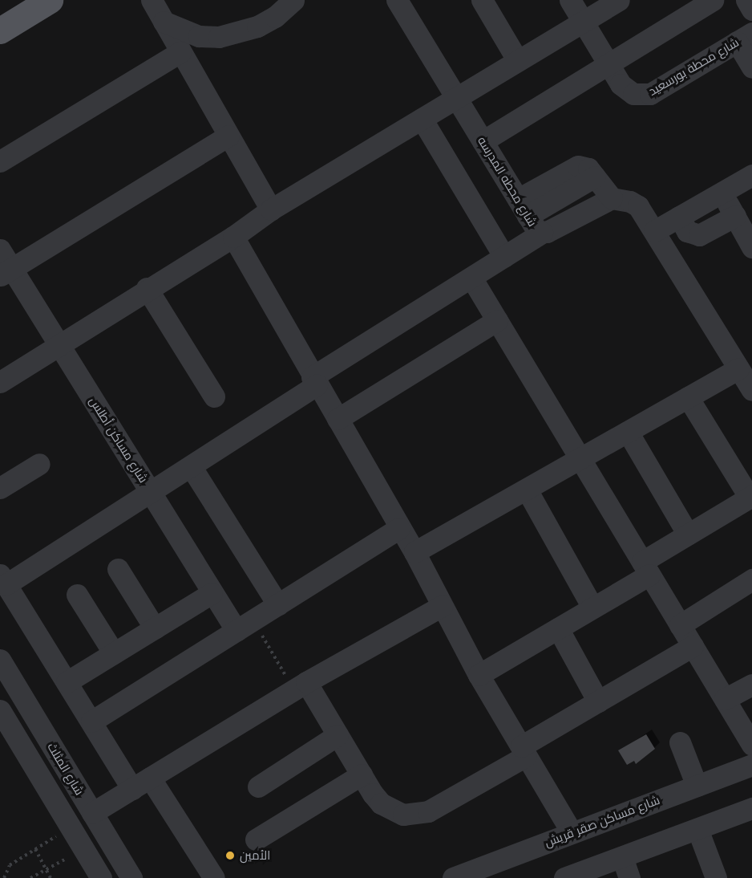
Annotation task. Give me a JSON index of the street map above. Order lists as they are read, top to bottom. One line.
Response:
{"streets":{"street":["شارع محطة بورسعيد","شارع محطه المدرسه","شارع مساكن أطلس","شارع المثلث","شارع مساكن صقر قريش"]},"places":["الأمين"]}
